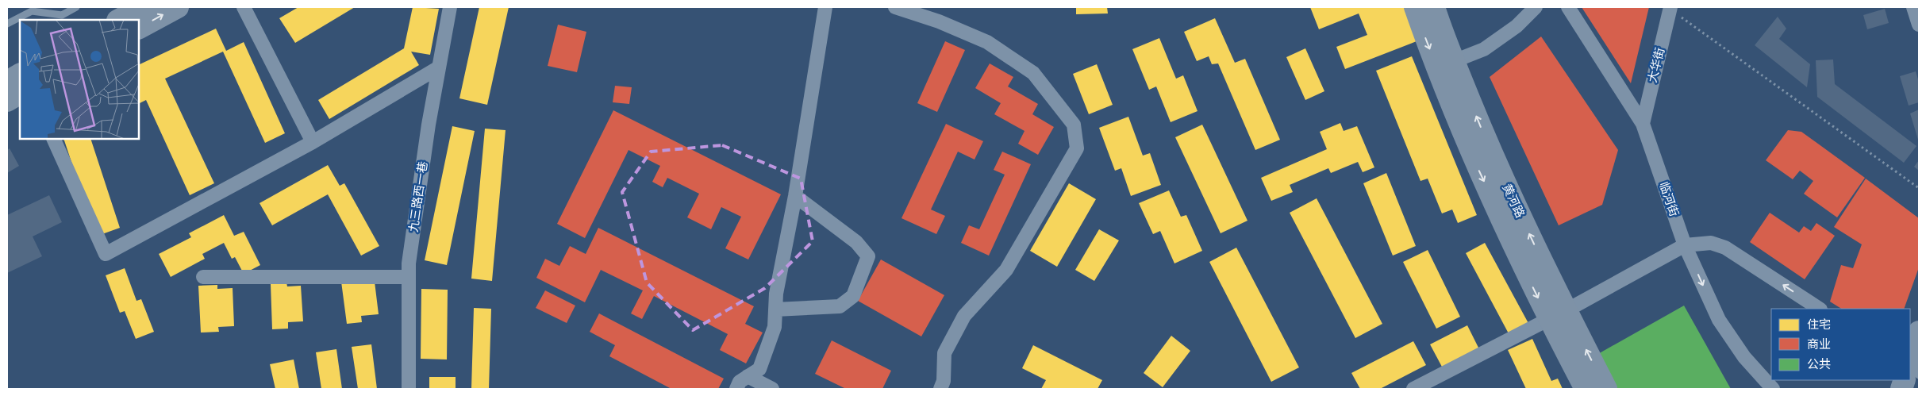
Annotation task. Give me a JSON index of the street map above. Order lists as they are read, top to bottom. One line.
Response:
{"streets":{"highway":["黄河路"],"street":["大华街","九三路西一巷","临河街"]},"crossings":[["大华街","临河街"]],"one_way":["临河街"],"legend":["住宅","商业","公共"]}
